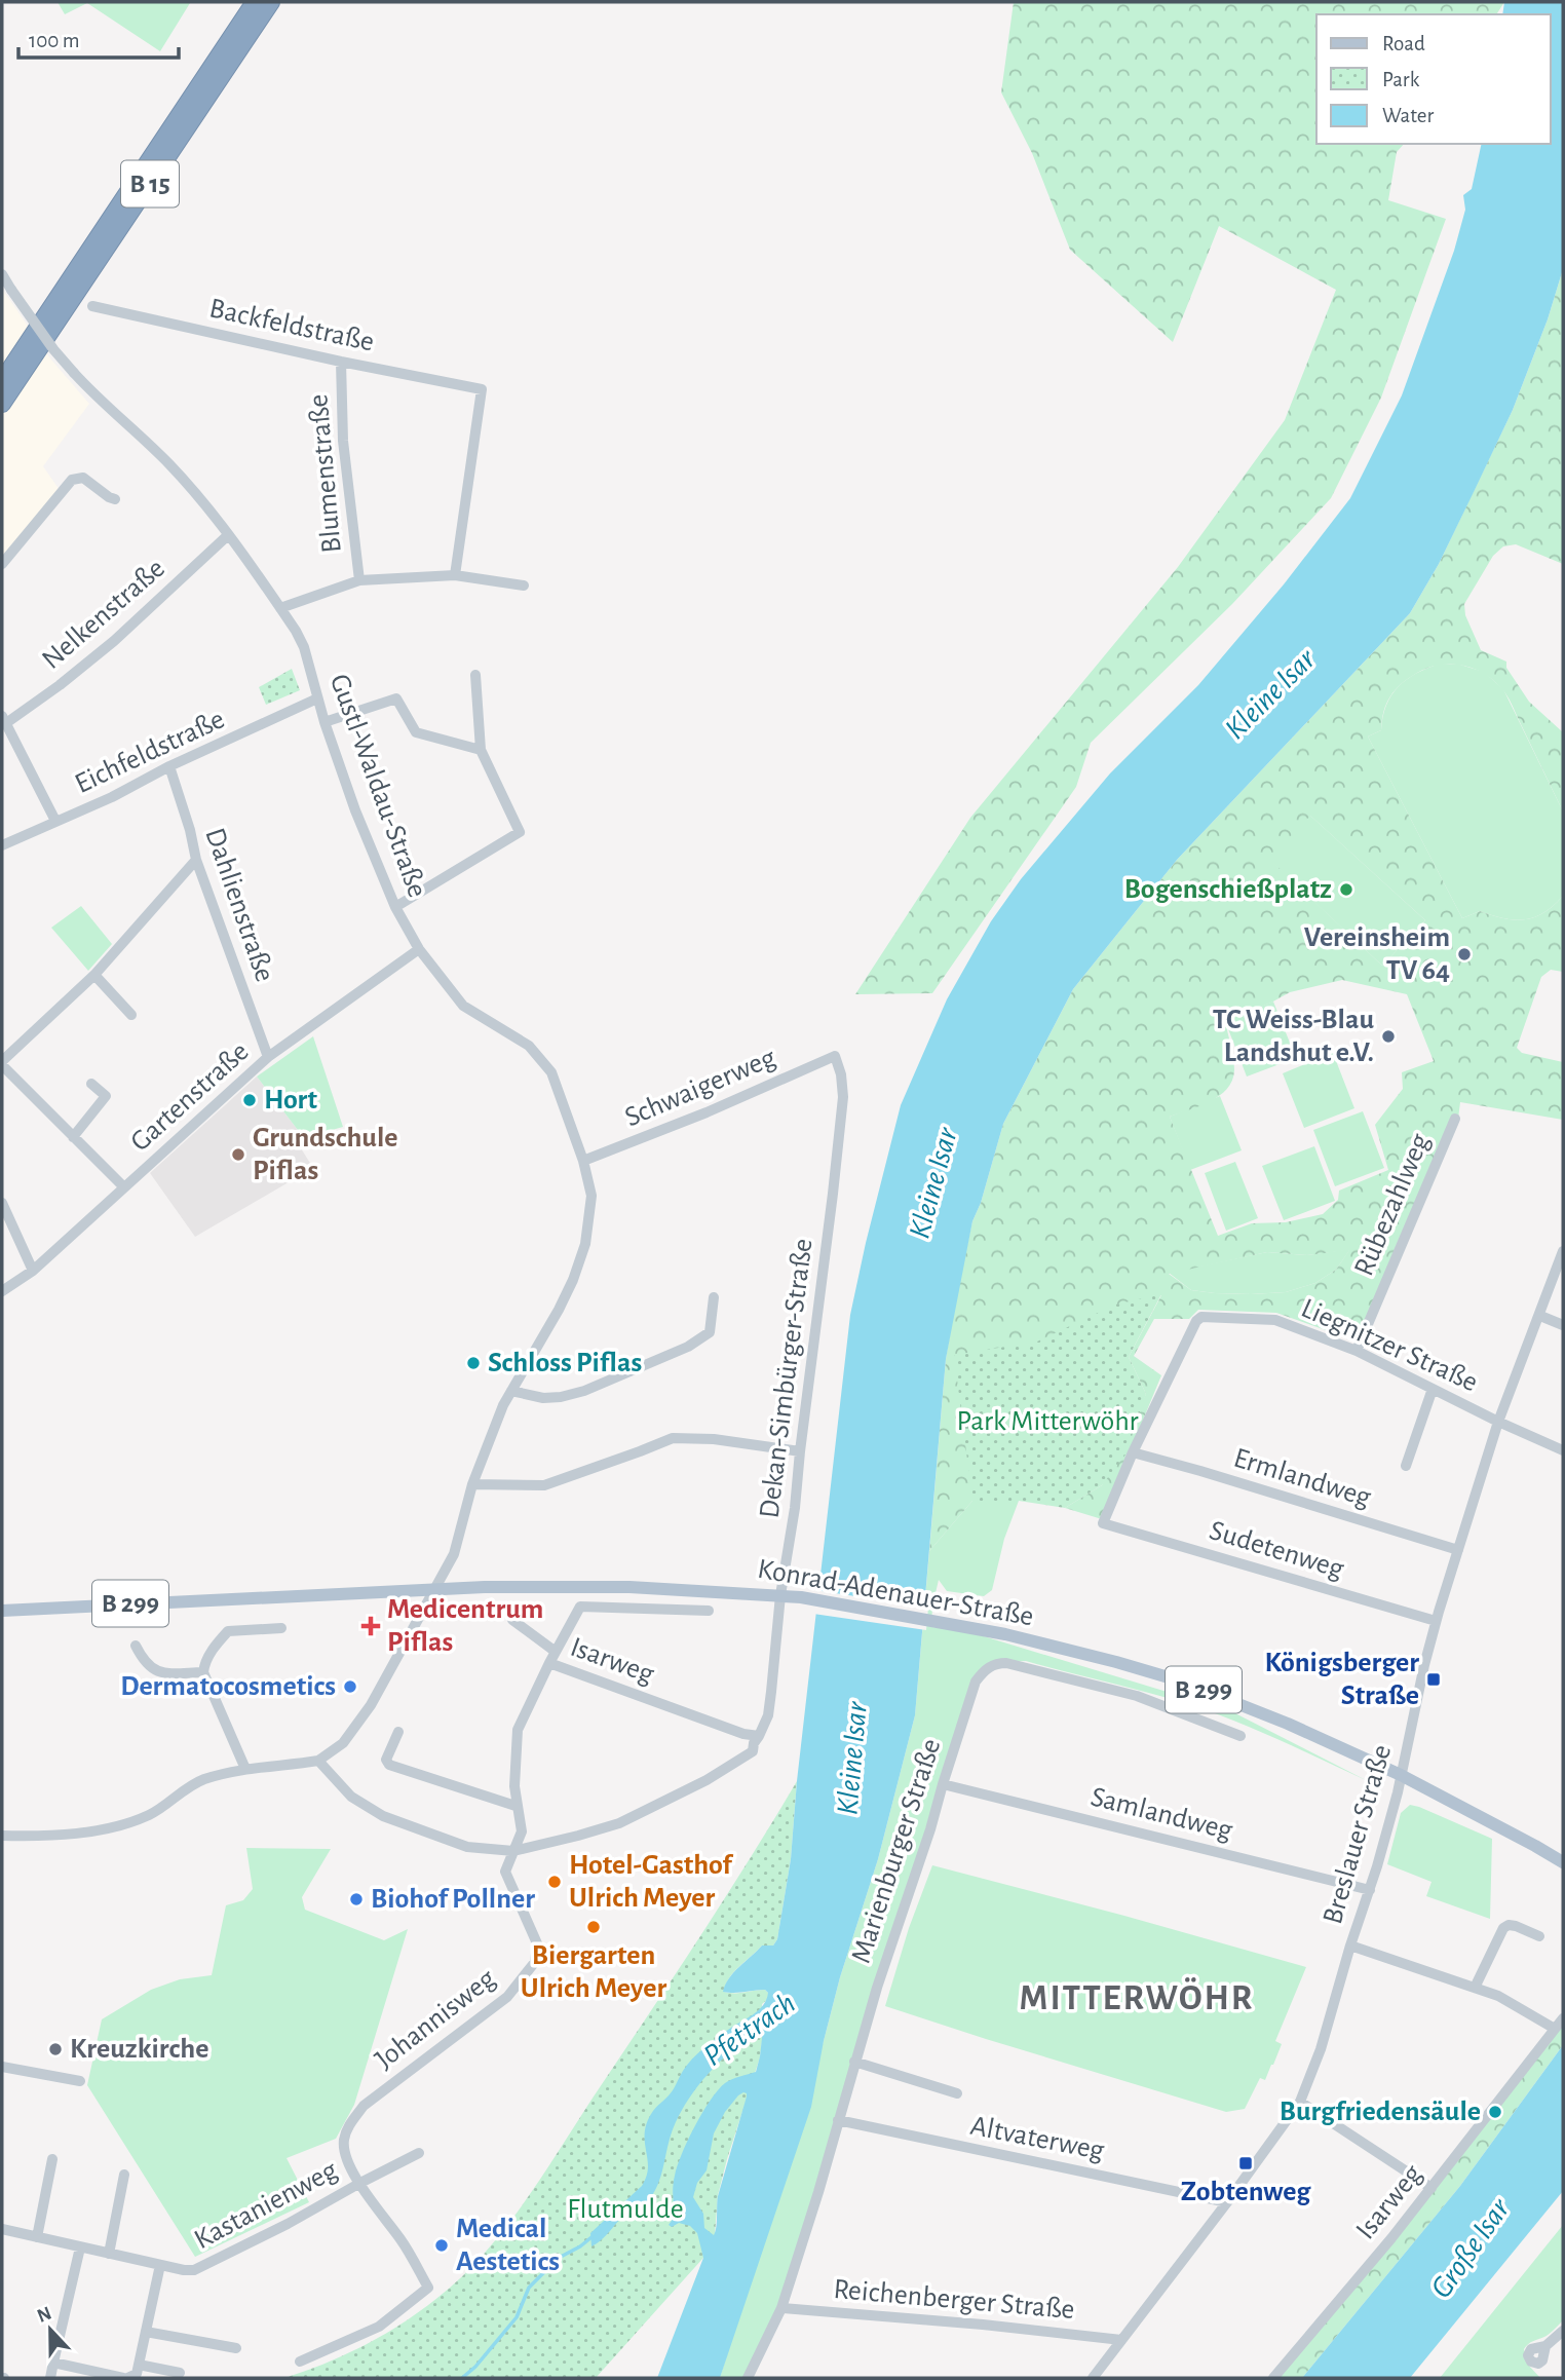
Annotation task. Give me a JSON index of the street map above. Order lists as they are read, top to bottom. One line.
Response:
{"streets":{"highway":["B 15"],"main road":["Konrad-Adenauer-Straße","B 299"],"street":["Backfeldstraße","Blumenstraße","Nelkenstraße","Eichfeldstraße","Gustl-Waldau-Straße","Dahlienstraße","Schwaigerweg","Gartenstraße","Rübezahlweg","Liegnitzer Straße","Dekan-Simbürger-Straße","Ermlandweg","Sudetenweg","Isarweg","Samlandweg","Breslauer Straße","Marienburger Straße","Johannisweg","Altvaterweg","Kastanienweg","Reichenberger Straße"]},"crossings":[["Backfeldstraße","Blumenstraße"],["Nelkenstraße","Gustl-Waldau-Straße"],["Eichfeldstraße","Gustl-Waldau-Straße"],["Eichfeldstraße","Dahlienstraße"],["Gustl-Waldau-Straße","Schwaigerweg"],["Gustl-Waldau-Straße","Gartenstraße"],["Gustl-Waldau-Straße","Dekan-Simbürger-Straße"],["Gustl-Waldau-Straße","Konrad-Adenauer-Straße"],["Dahlienstraße","Gartenstraße"],["Schwaigerweg","Dekan-Simbürger-Straße"],["Rübezahlweg","Liegnitzer Straße"],["Liegnitzer Straße","Ermlandweg"],["Liegnitzer Straße","Sudetenweg"],["Liegnitzer Straße","Breslauer Straße"],["Dekan-Simbürger-Straße","Konrad-Adenauer-Straße"],["Dekan-Simbürger-Straße","Isarweg"],["Dekan-Simbürger-Straße","Johannisweg"],["Ermlandweg","Breslauer Straße"],["Sudetenweg","Breslauer Straße"],["Konrad-Adenauer-Straße","Breslauer Straße"],["Isarweg","Johannisweg"],["Samlandweg","Breslauer Straße"],["Samlandweg","Marienburger Straße"],["Breslauer Straße","Altvaterweg"],["Breslauer Straße","Reichenberger Straße"],["Marienburger Straße","Altvaterweg"],["Marienburger Straße","Reichenberger Straße"],["Johannisweg","Kastanienweg"]],"districts":["MITTERWÖHR"],"water":["Kleine Isar","Pfettrach","Große Isar"],"parks":["Park Mitterwöhr","Flutmulde"],"places":{"other":["Bogenschießplatz","Vereinsheim TV 64","TC Weiss-Blau Landshut e.V.","Hort","Grundschule Piflas","Schloss Piflas","Dermatocosmetics","Hotel-Gasthof Ulrich Meyer","Biohof Pollner","Biergarten Ulrich Meyer","Kreuzkirche","Burgfriedensäule","Medical Aestetics"],"health":["Medicentrum Piflas"],"transit":["Königsberger Straße","Zobtenweg"]},"legend":["Road","Park","Water"],"scale_bar":"100 m","north":"top"}
